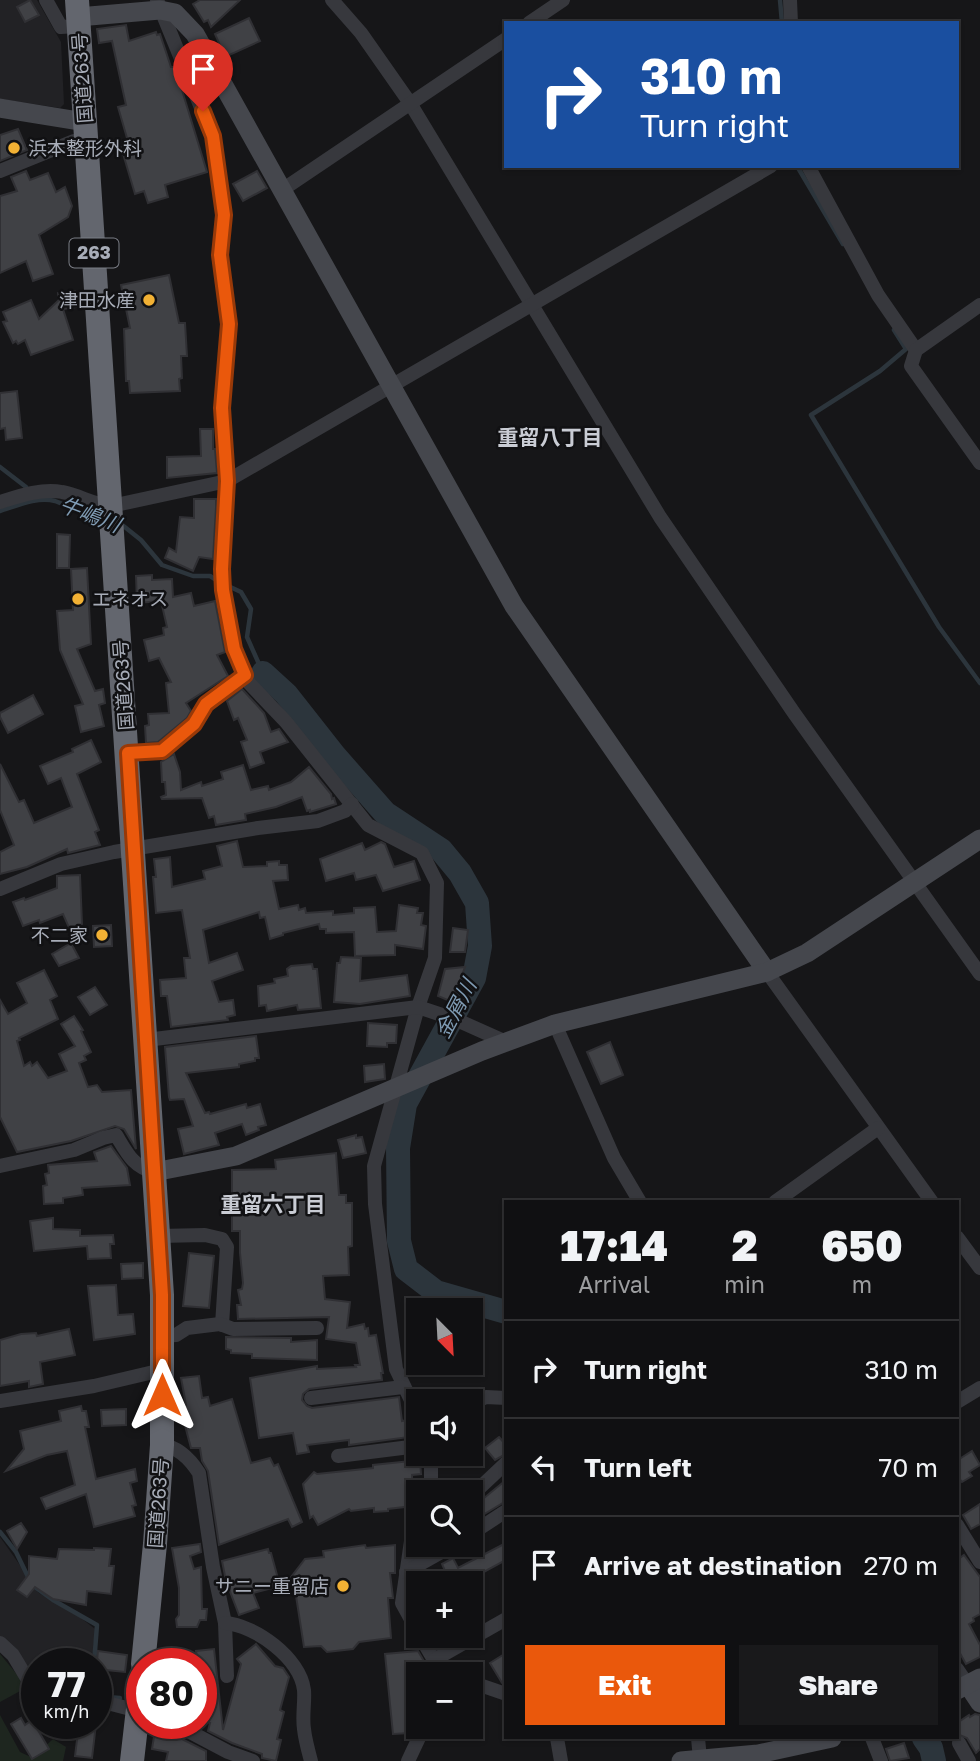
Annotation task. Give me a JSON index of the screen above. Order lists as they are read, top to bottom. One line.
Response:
{"streets":{"highway":["国道263号","263"]},"districts":["重留八丁目","重留六丁目"],"water":["牛嶋川","金屑川"],"places":["浜本整形外科","津田水産","エネオス","不二家","サニー重留店"],"north":"bottom right","page":{"turn":["310 m","Turn right"],"eta":["17:14","Arrival","2","min","650","m"],"map_buttons":["+","−"],"list":[{"name":"Turn right","value":"310 m"},{"name":"Turn left","value":"70 m"},{"name":"Arrive at destination","value":"270 m"}],"buttons":["Exit","Share"],"speed":"77 km/h","limit":"80"}}
